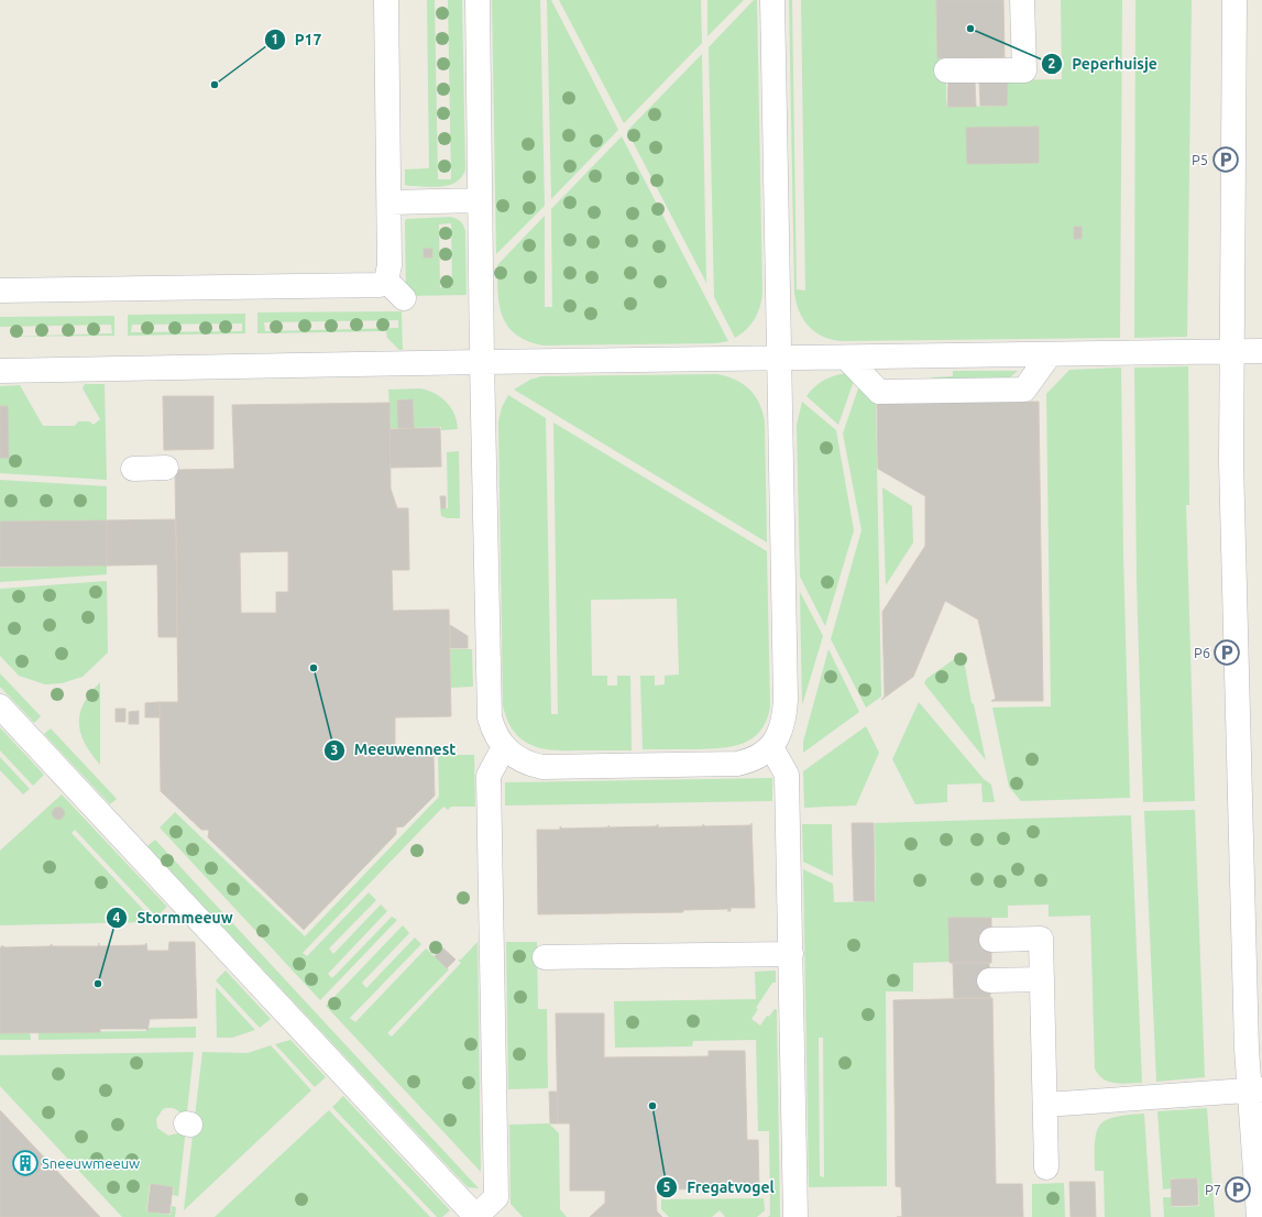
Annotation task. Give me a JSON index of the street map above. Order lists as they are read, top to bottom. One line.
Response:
{"places":{"other":["Peperhuisje","P17","Meeuwennest","Stormmeeuw","Fregatvogel"],"parking":["P5","P6","P7"],"building":["Sneeuwmeeuw"]}}
